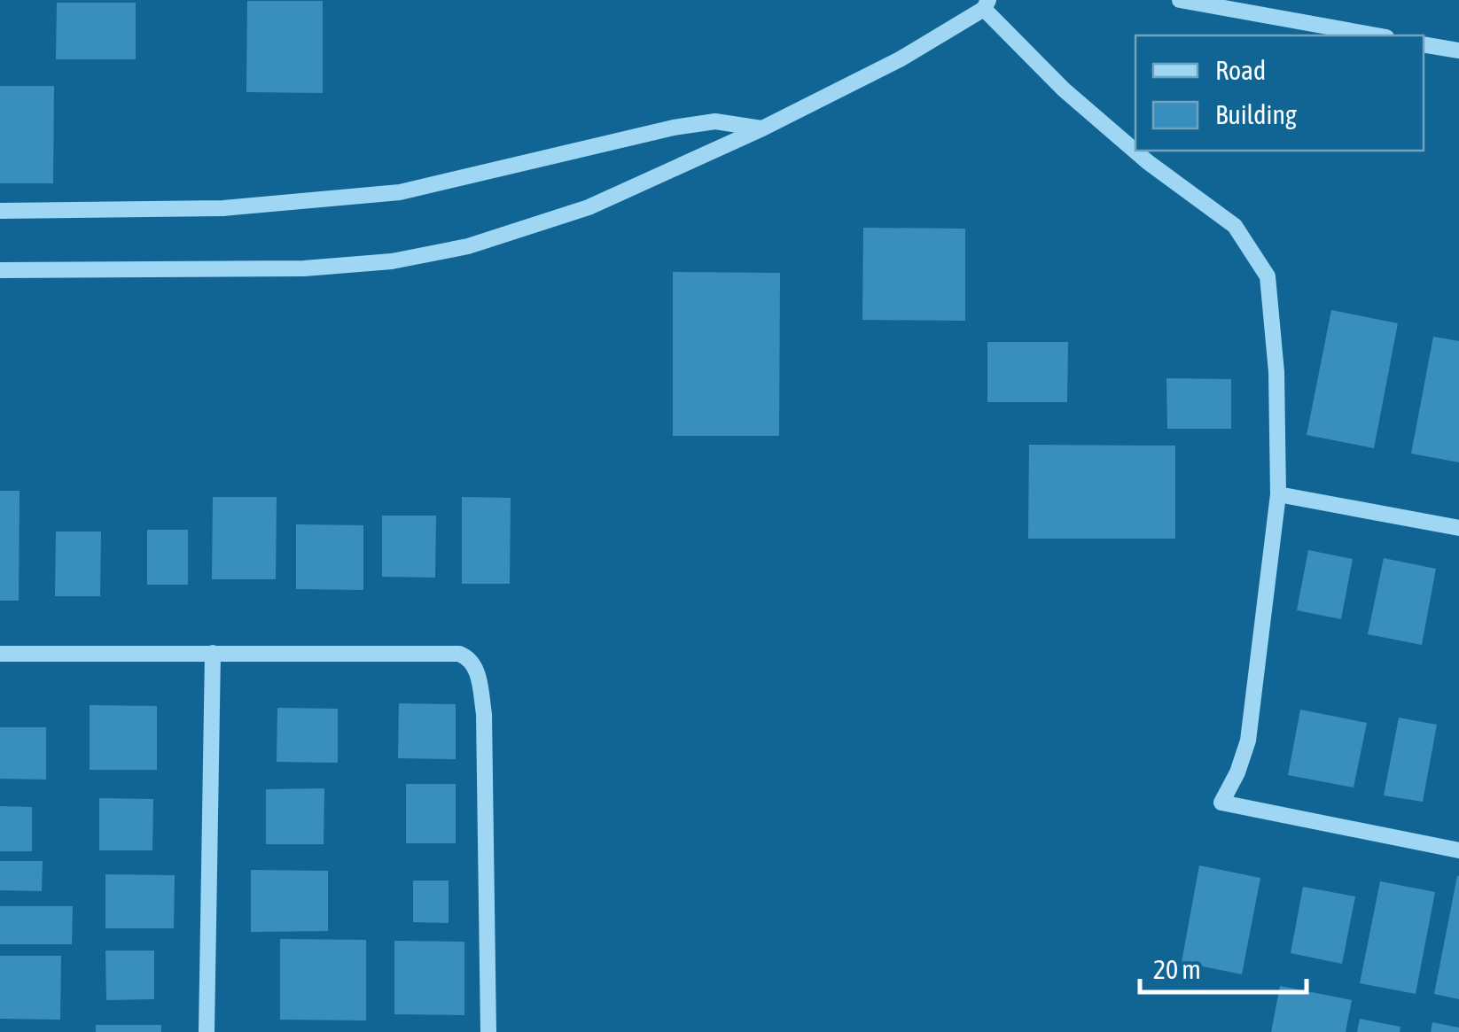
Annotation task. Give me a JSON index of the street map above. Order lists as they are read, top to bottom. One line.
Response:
{"legend":["Road","Building"],"scale_bar":"20 m"}
